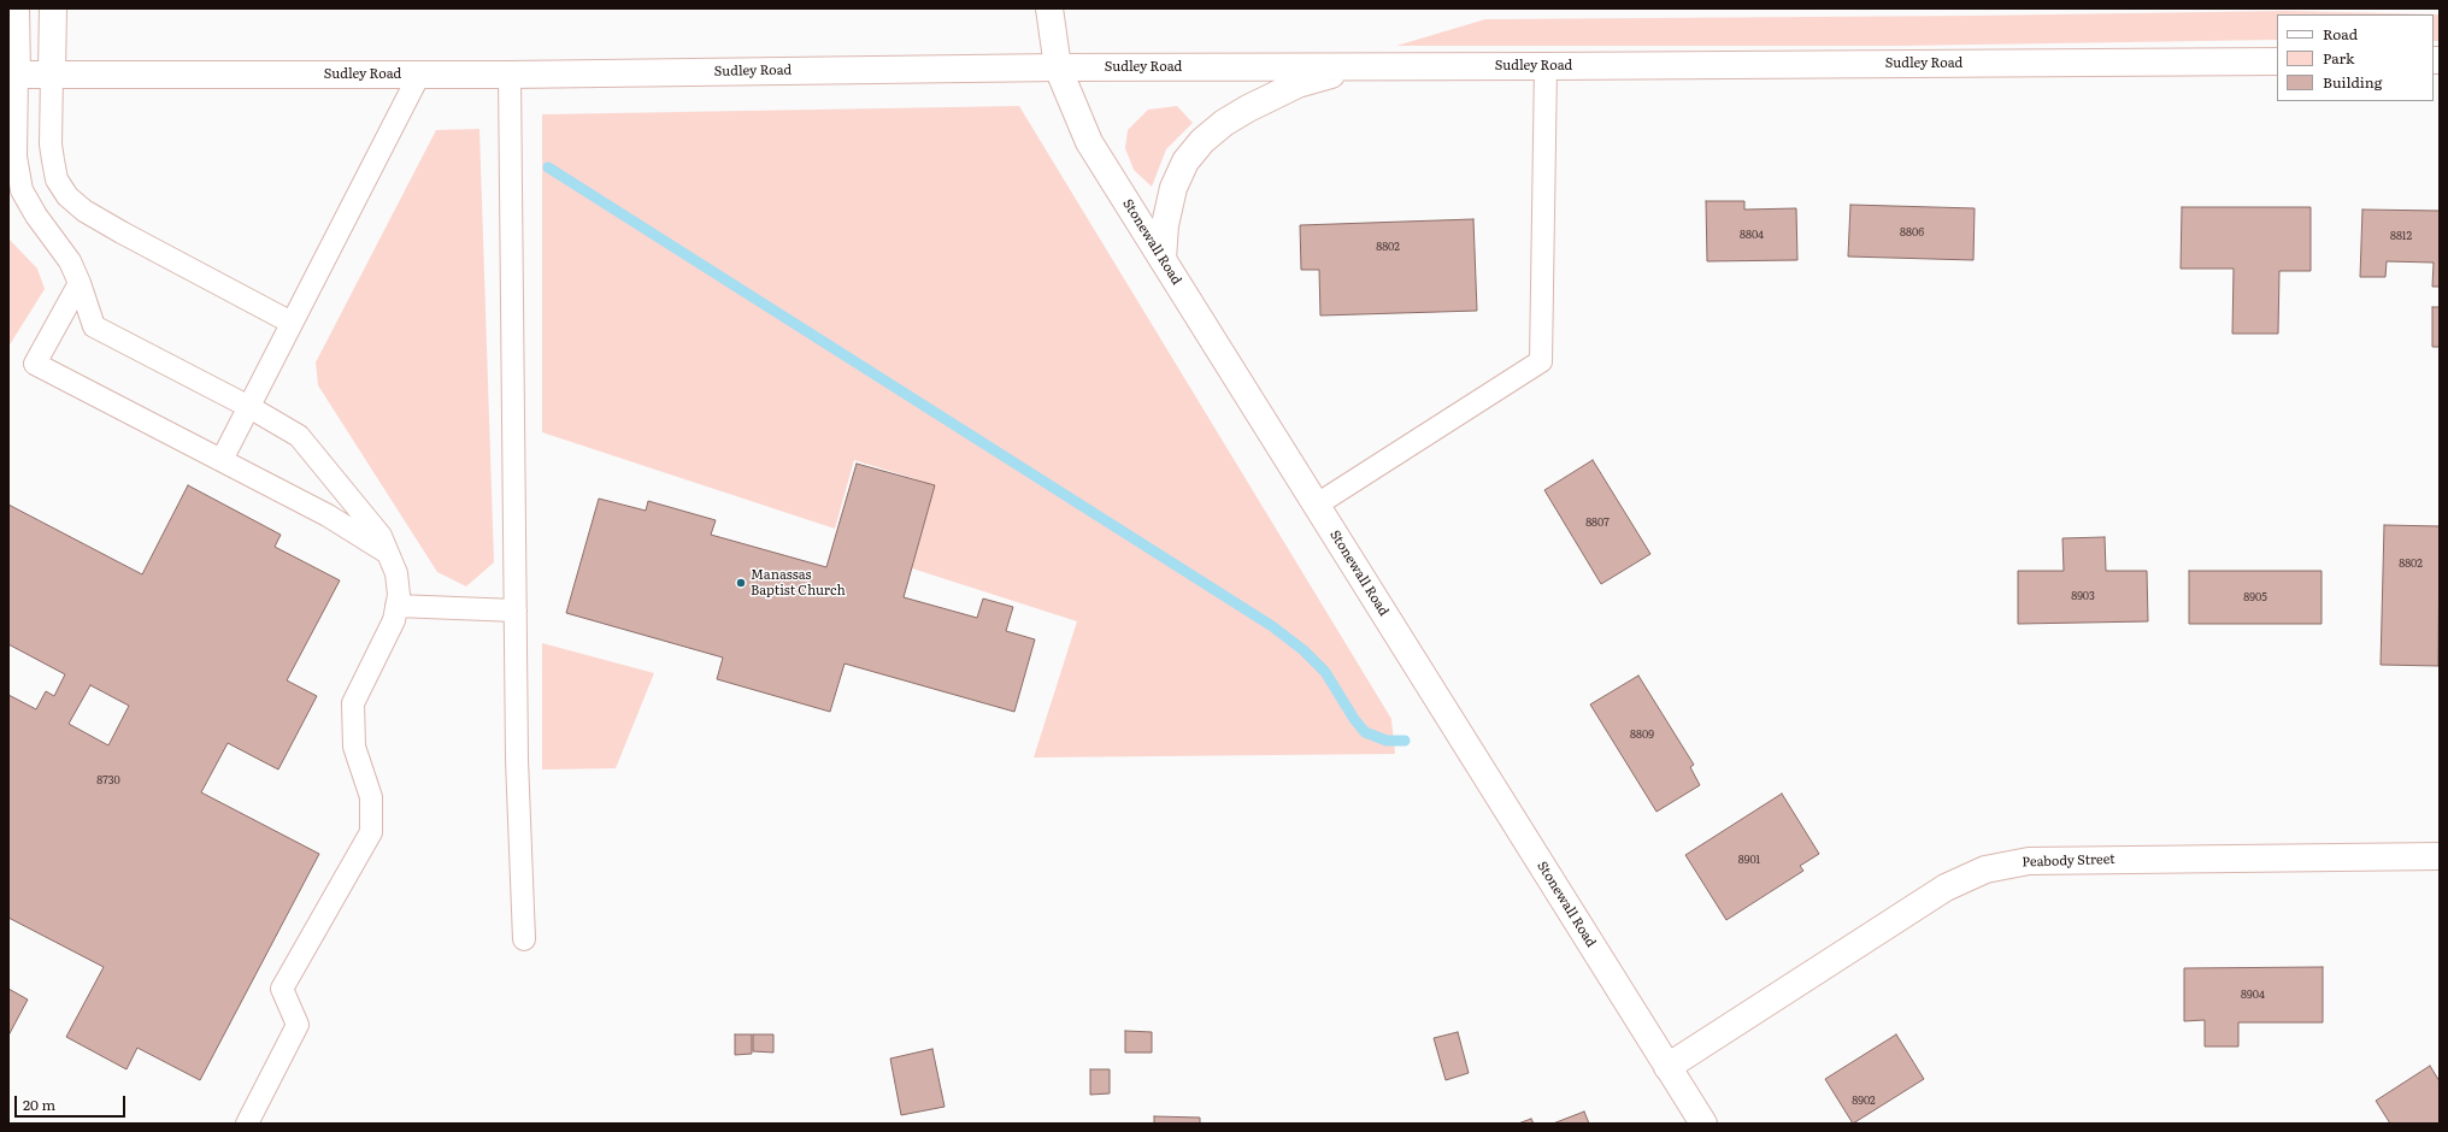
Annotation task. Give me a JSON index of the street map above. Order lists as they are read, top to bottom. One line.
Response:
{"streets":{"main road":["Sudley Road","Stonewall Road","Peabody Street"]},"crossings":[["Sudley Road","Stonewall Road"],["Stonewall Road","Peabody Street"]],"places":["Manassas Baptist Church"],"house_numbers":["8806","8804","8812","8802","8807","8802","8903","8905","8809","8730","8901","8904","8902"],"legend":["Road","Park","Building"],"scale_bar":"20 m"}
